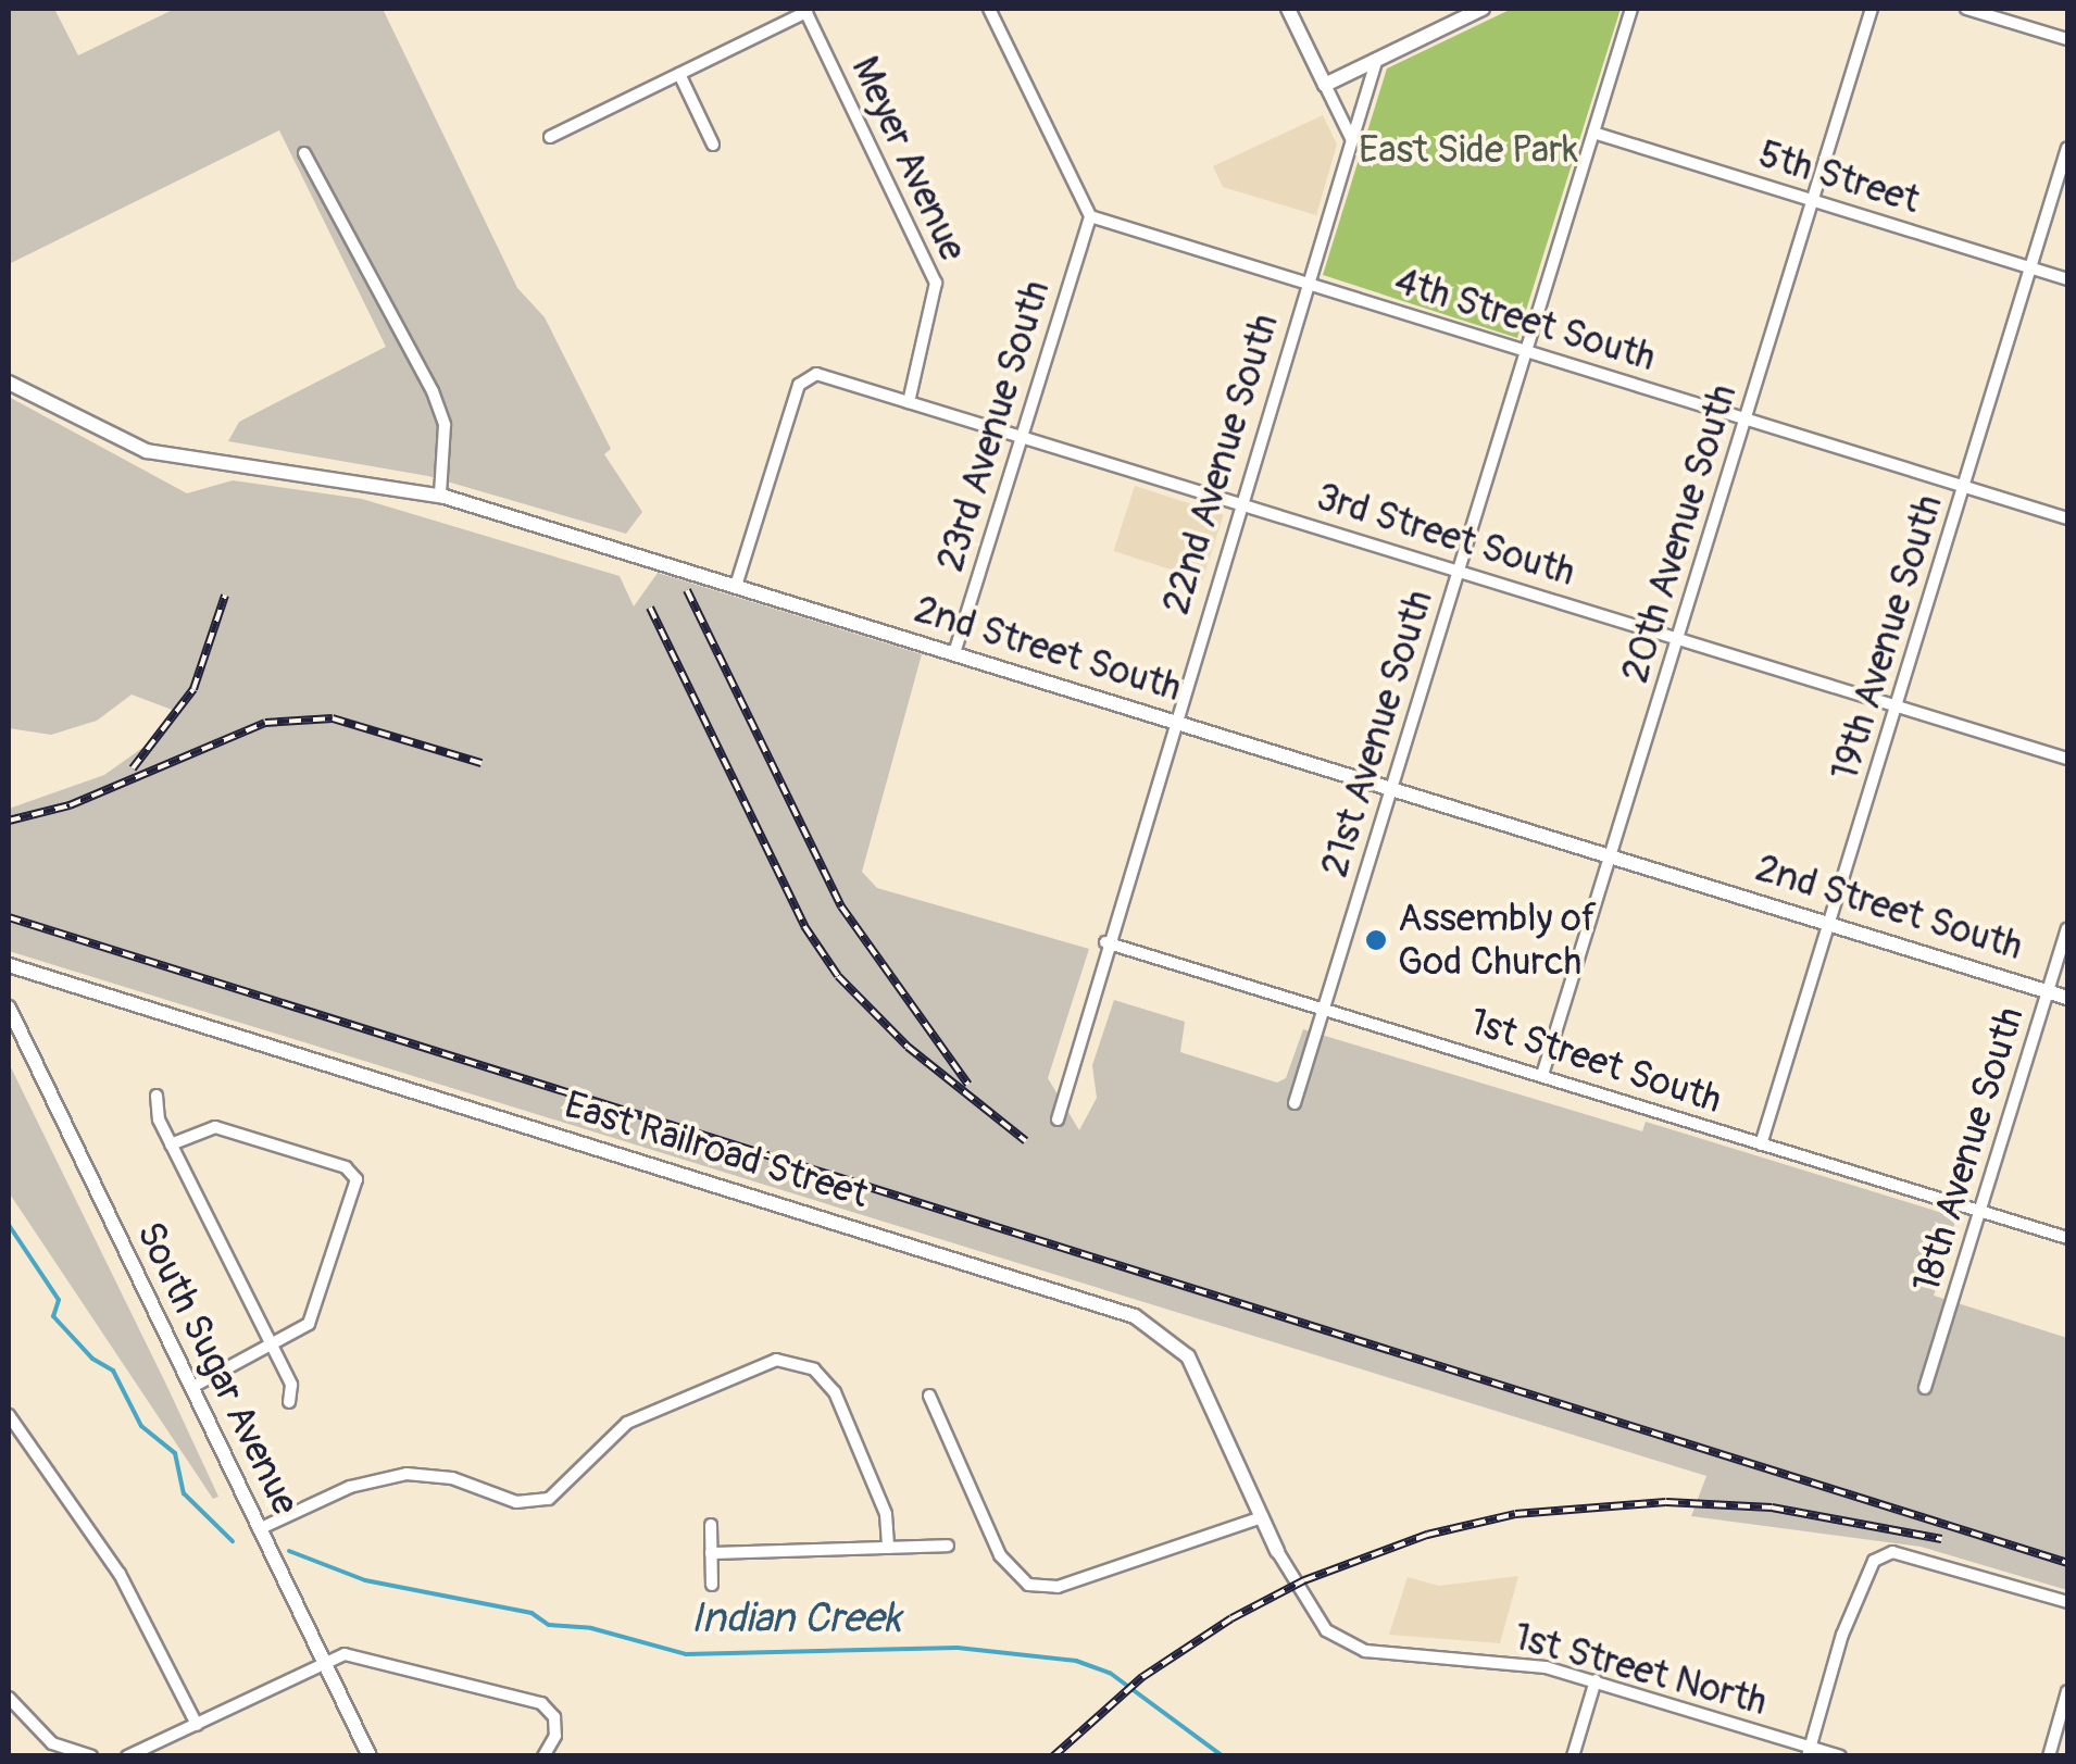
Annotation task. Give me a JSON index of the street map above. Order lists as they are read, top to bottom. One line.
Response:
{"streets":{"street":["Meyer Avenue","5th Street","4th Street South","23rd Avenue South","22nd Avenue South","20th Avenue South","3rd Street South","19th Avenue South","2nd Street South","21st Avenue South","1st Street South","East Railroad Street","18th Avenue South","South Sugar Avenue","1st Street North"]},"crossings":[["Meyer Avenue","3rd Street South"],["5th Street","20th Avenue South"],["5th Street","19th Avenue South"],["5th Street","21st Avenue South"],["4th Street South","23rd Avenue South"],["4th Street South","22nd Avenue South"],["4th Street South","20th Avenue South"],["4th Street South","19th Avenue South"],["4th Street South","21st Avenue South"],["23rd Avenue South","3rd Street South"],["23rd Avenue South","2nd Street South"],["22nd Avenue South","3rd Street South"],["22nd Avenue South","2nd Street South"],["22nd Avenue South","1st Street South"],["20th Avenue South","3rd Street South"],["20th Avenue South","2nd Street South"],["20th Avenue South","1st Street South"],["3rd Street South","19th Avenue South"],["3rd Street South","2nd Street South"],["3rd Street South","21st Avenue South"],["19th Avenue South","2nd Street South"],["19th Avenue South","1st Street South"],["2nd Street South","21st Avenue South"],["2nd Street South","18th Avenue South"],["21st Avenue South","1st Street South"],["1st Street South","18th Avenue South"],["East Railroad Street","1st Street North"]],"water":["Indian Creek"],"parks":["East Side Park"],"places":["Assembly of God Church"]}
